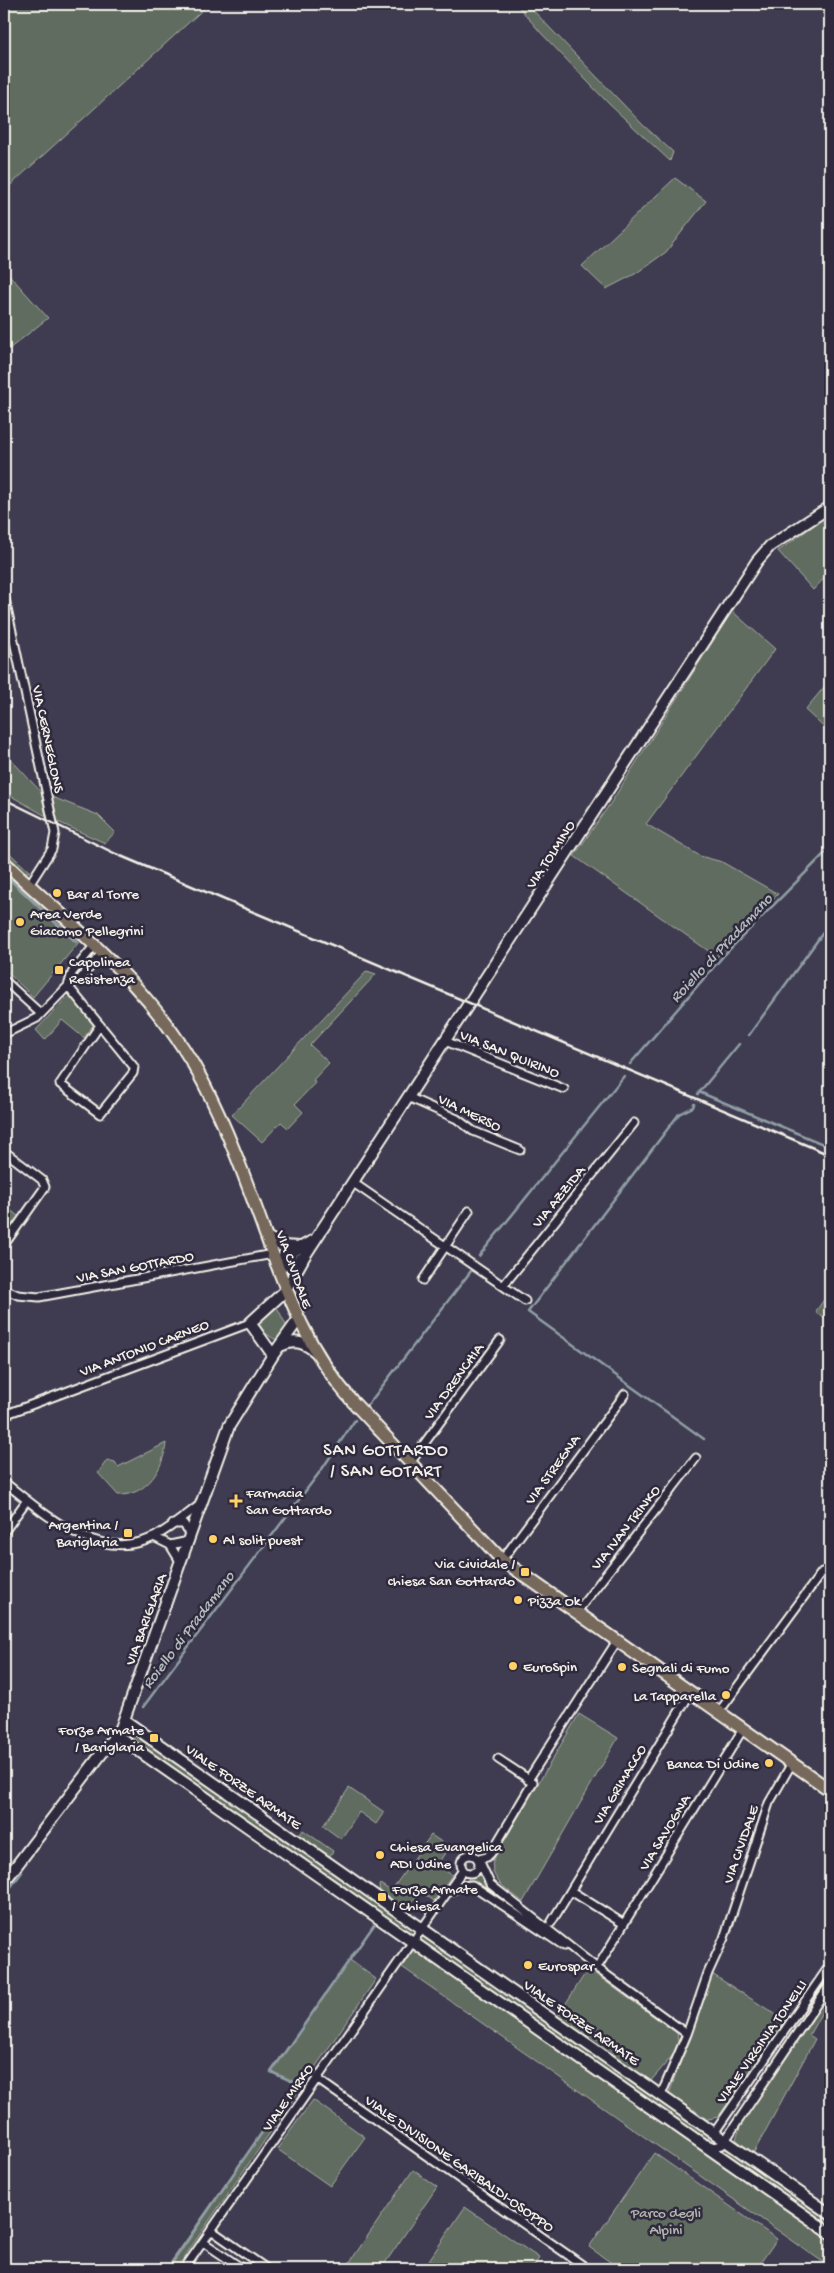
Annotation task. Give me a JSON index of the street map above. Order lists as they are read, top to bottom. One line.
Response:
{"streets":{"main road":["VIA CIVIDALE"],"street":["VIA CERNEGLONS","VIA TOLMINO","VIA SAN QUIRINO","VIA MERSO","VIA AZZIDA","VIA SAN GOTTARDO","VIA ANTONIO CARNEO","VIA DRENCHIA","VIA STREGNA","VIA IVAN TRINKO","VIA BARIGLARIA","VIA GRIMACCO","VIALE FORZE ARMATE","VIA SAVOGNA","VIALE VIRGINIA TONELLI","VIALE MIRKO","VIALE DIVISIONE GARIBALDI-OSOPPO"]},"crossings":[["VIA CERNEGLONS","VIA CIVIDALE"],["VIA TOLMINO","VIA SAN QUIRINO"],["VIA TOLMINO","VIA MERSO"],["VIA TOLMINO","VIA SAN GOTTARDO"],["VIA TOLMINO","VIA CIVIDALE"],["VIA TOLMINO","VIA ANTONIO CARNEO"],["VIA SAN GOTTARDO","VIA CIVIDALE"],["VIA CIVIDALE","VIA ANTONIO CARNEO"],["VIA CIVIDALE","VIA DRENCHIA"],["VIA CIVIDALE","VIA STREGNA"],["VIA CIVIDALE","VIA IVAN TRINKO"],["VIA CIVIDALE","VIA BARIGLARIA"],["VIA CIVIDALE","VIA GRIMACCO"],["VIA CIVIDALE","VIALE FORZE ARMATE"],["VIA CIVIDALE","VIA SAVOGNA"],["VIA BARIGLARIA","VIALE FORZE ARMATE"],["VIALE FORZE ARMATE","VIALE VIRGINIA TONELLI"],["VIALE FORZE ARMATE","VIALE MIRKO"],["VIALE MIRKO","VIALE DIVISIONE GARIBALDI-OSOPPO"]],"districts":["SAN GOTTARDO / SAN GOTART"],"water":["Roiello di Pradamano"],"parks":["Parco degli Alpini"],"places":{"other":["Bar al Torre","Area Verde Giacomo Pellegrini","Al solit puest","Pizza Ok","EuroSpin","Segnali di Fumo","La Tapparella","Banca Di Udine","Chiesa Evangelica ADI Udine","Eurospar"],"transit":["Capolinea Resistenza","Argentina / Bariglaria","Via Cividale / chiesa San Gottardo","Forze Armate / Bariglaria","Forze Armate / Chiesa"],"health":["Farmacia San Gottardo"]}}
